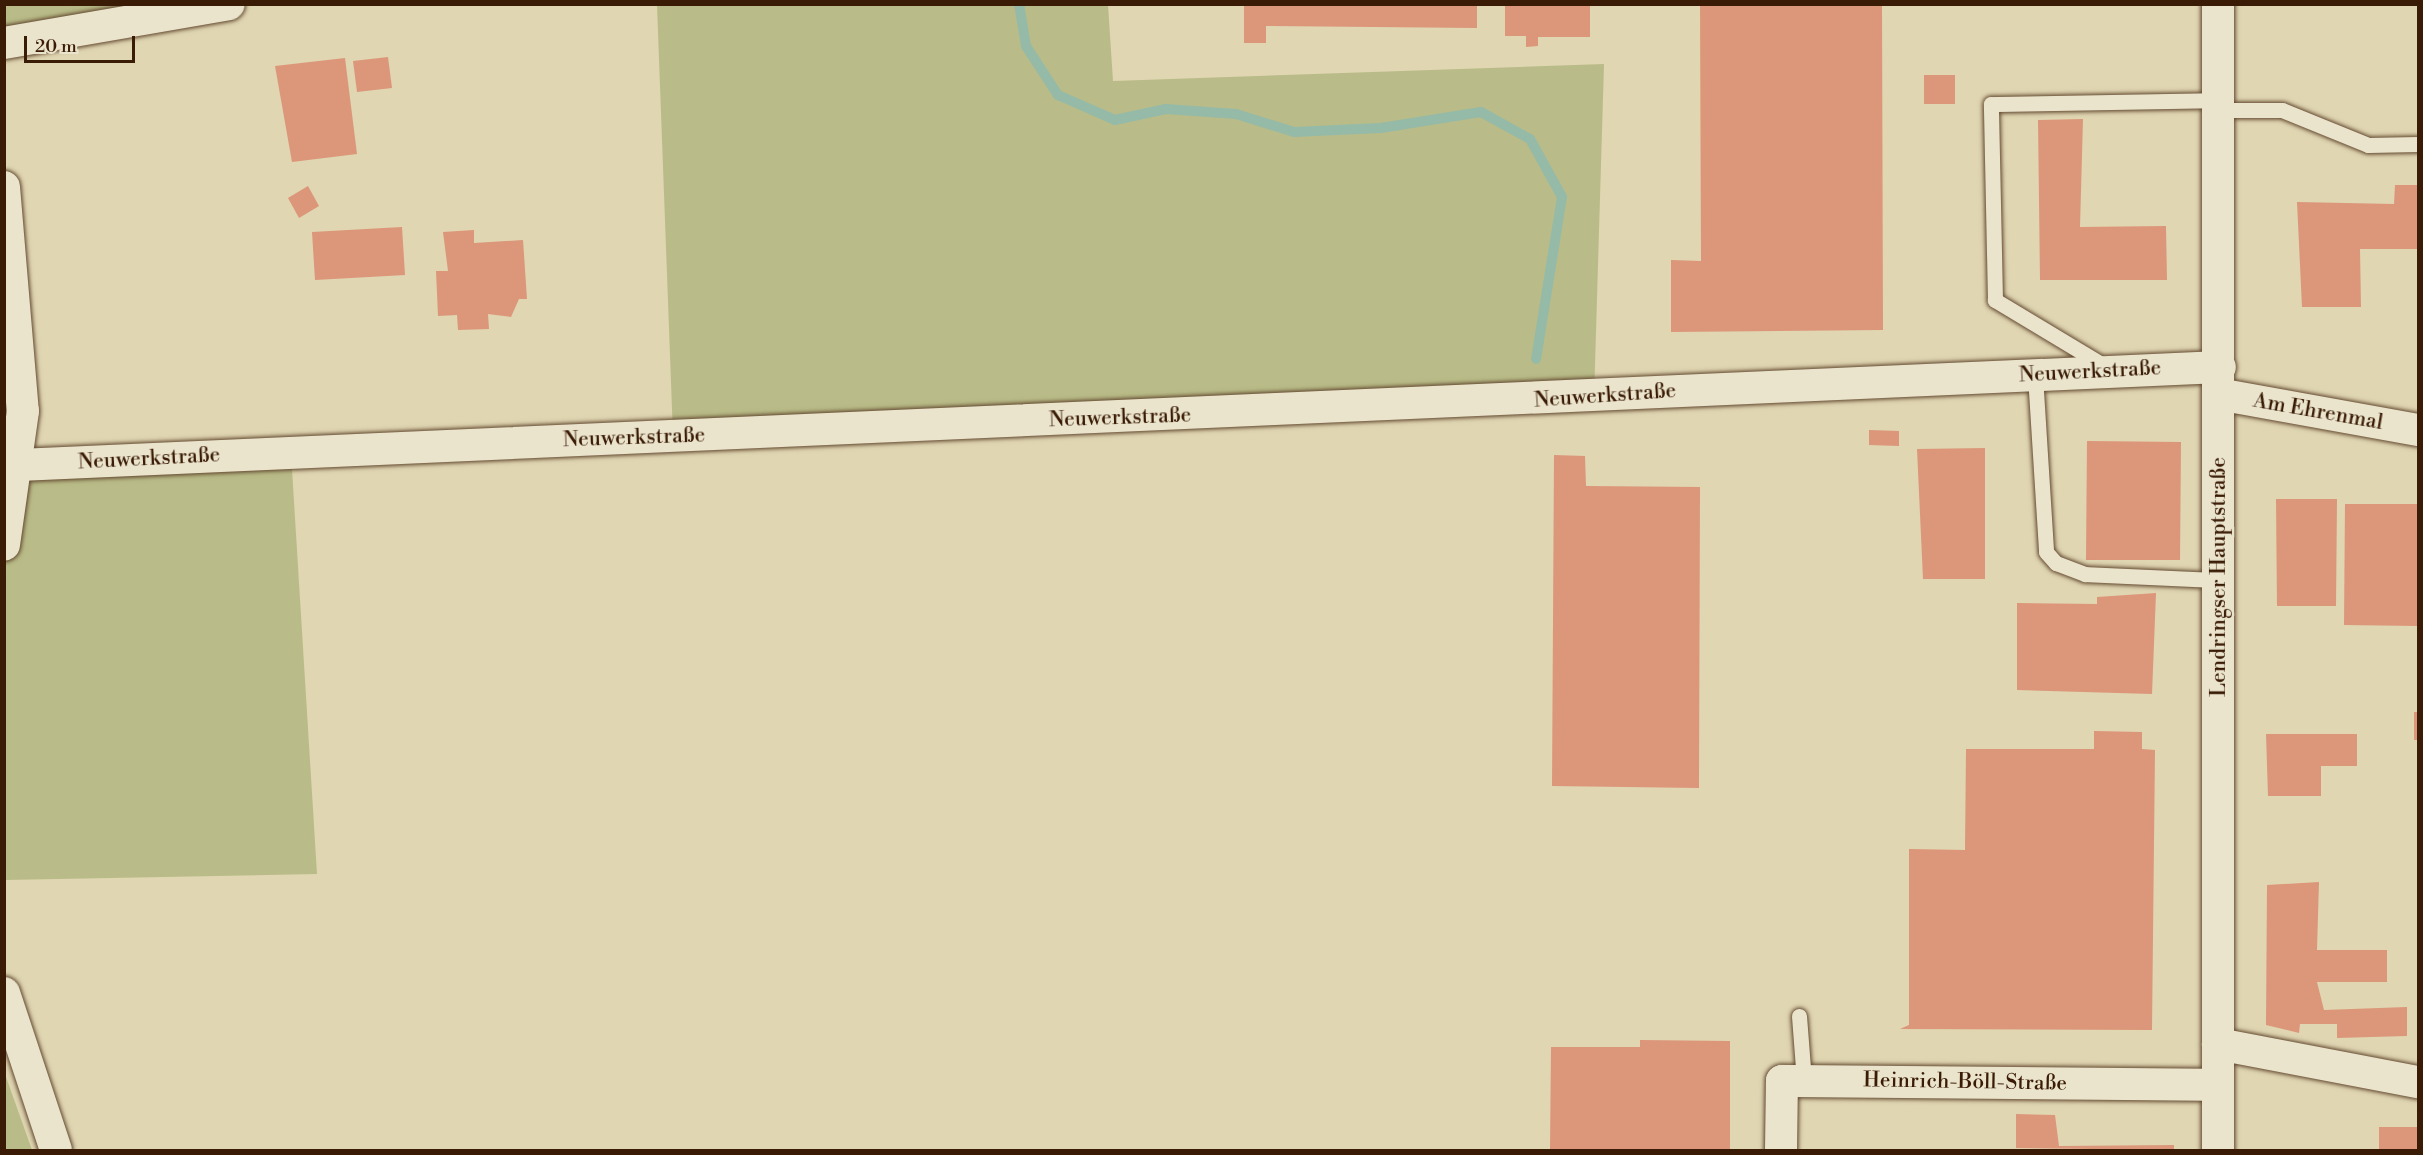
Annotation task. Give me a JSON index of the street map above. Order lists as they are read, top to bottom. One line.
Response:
{"streets":{"street":["Neuwerkstraße","Am Ehrenmal","Lendringser Hauptstraße","Heinrich-Böll-Straße"]},"crossings":[["Neuwerkstraße","Am Ehrenmal"],["Neuwerkstraße","Lendringser Hauptstraße"],["Am Ehrenmal","Lendringser Hauptstraße"],["Lendringser Hauptstraße","Heinrich-Böll-Straße"]],"scale_bar":"20 m"}
